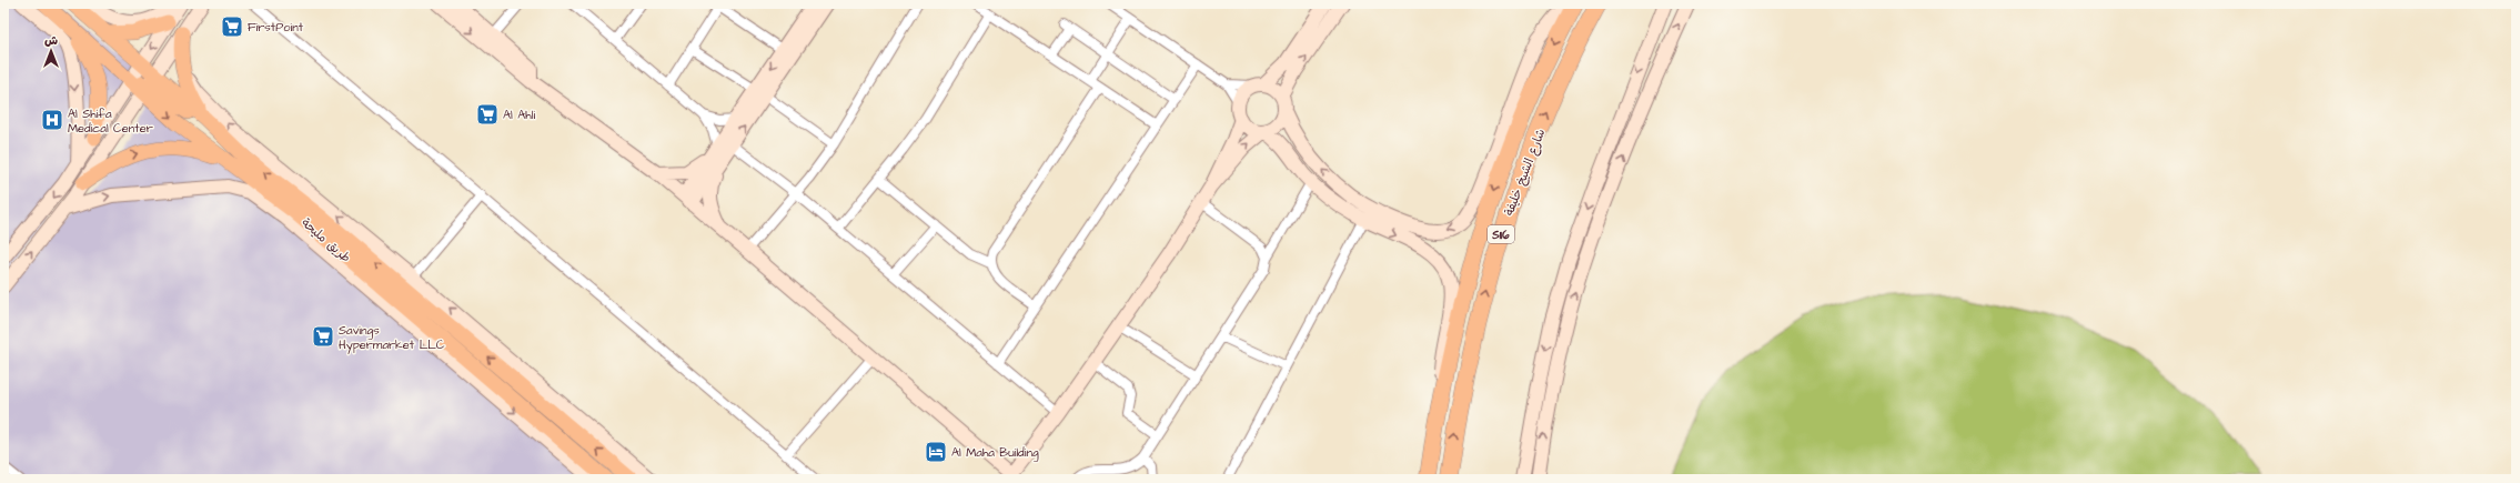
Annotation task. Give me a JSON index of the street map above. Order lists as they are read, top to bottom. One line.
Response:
{"streets":{"highway":["شارع الشيخ خليفة","S116"],"main road":["طريق مليحة"]},"places":{"supermarket":["FirstPoint","Al Ahli","Savings Hypermarket LLC"],"hospital":["Al Shifa Medical Center"],"hotel":["Al Maha Building"]},"north":"top"}
